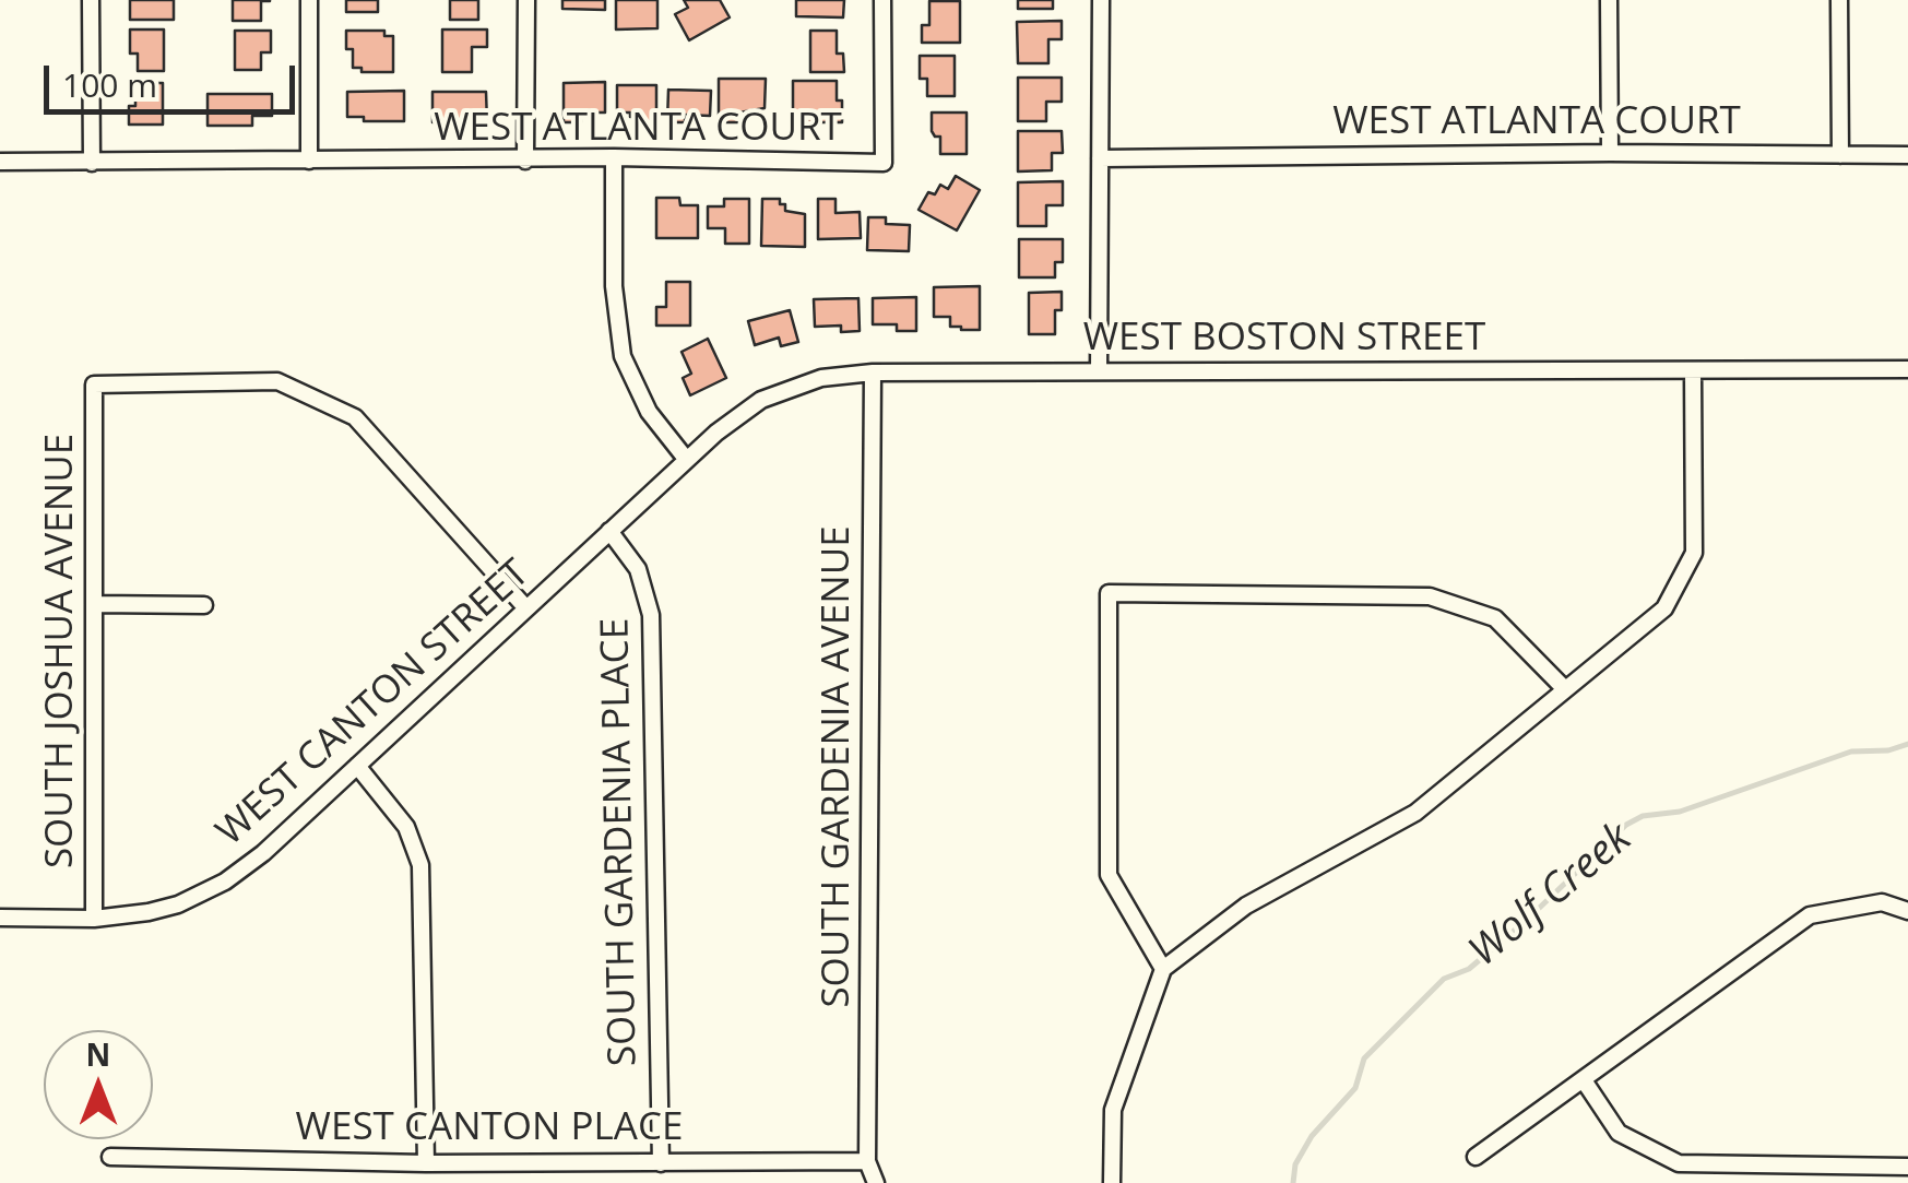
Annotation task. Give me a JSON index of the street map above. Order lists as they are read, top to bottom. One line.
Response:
{"streets":{"street":["WEST ATLANTA COURT","WEST BOSTON STREET","SOUTH JOSHUA AVENUE","WEST CANTON STREET","SOUTH GARDENIA AVENUE","SOUTH GARDENIA PLACE","WEST CANTON PLACE"]},"crossings":[["WEST BOSTON STREET","WEST CANTON STREET"],["WEST BOSTON STREET","SOUTH GARDENIA AVENUE"],["SOUTH JOSHUA AVENUE","WEST CANTON STREET"],["WEST CANTON STREET","SOUTH GARDENIA PLACE"],["SOUTH GARDENIA AVENUE","WEST CANTON PLACE"],["SOUTH GARDENIA PLACE","WEST CANTON PLACE"]],"water":["Wolf Creek"],"scale_bar":"100 m","north":"top"}
